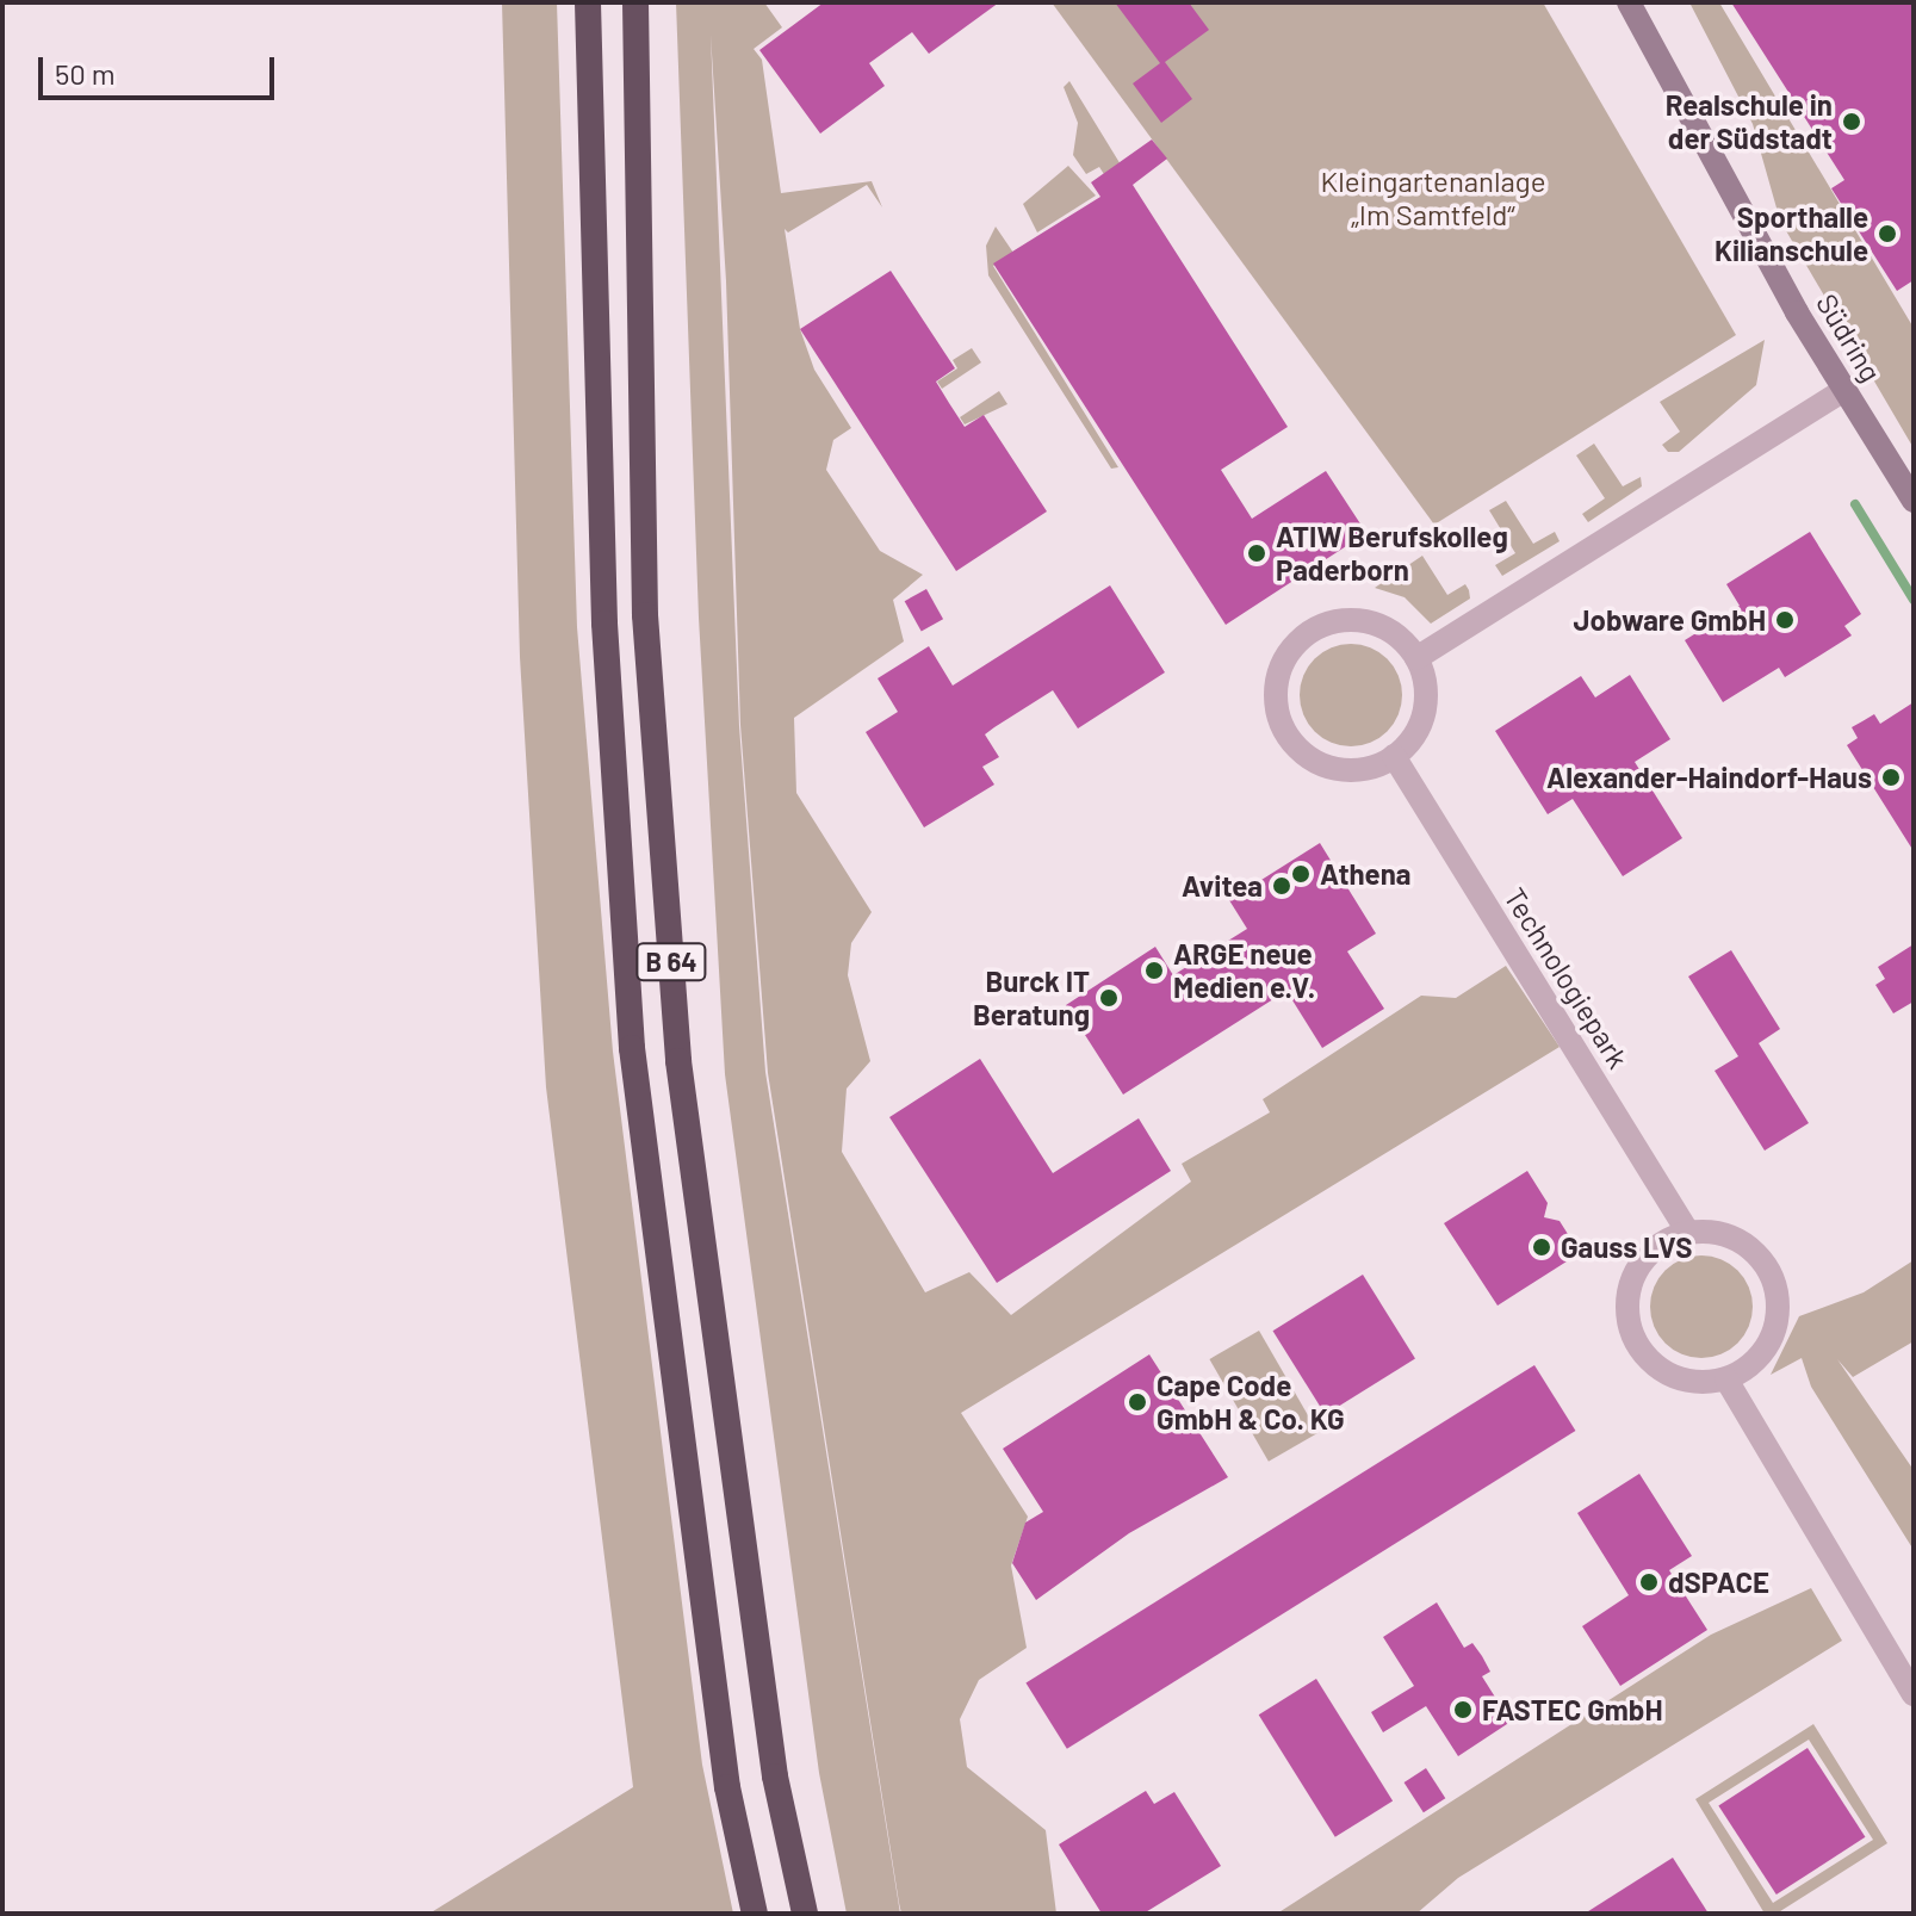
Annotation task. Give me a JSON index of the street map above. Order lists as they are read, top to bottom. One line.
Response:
{"streets":{"highway":["B 64"],"main road":["Südring"],"street":["Technologiepark"]},"parks":["Kleingartenanlage „Im Samtfeld“"],"places":["Realschule in der Südstadt","Sporthalle Kilianschule","ATIW Berufskolleg Paderborn","Jobware GmbH","Alexander-Haindorf-Haus","Athena","Avitea","ARGE neue Medien e.V.","Burck IT Beratung","Gauss LVS","Cape Code GmbH & Co. KG","dSPACE","FASTEC GmbH"],"scale_bar":"50 m"}
